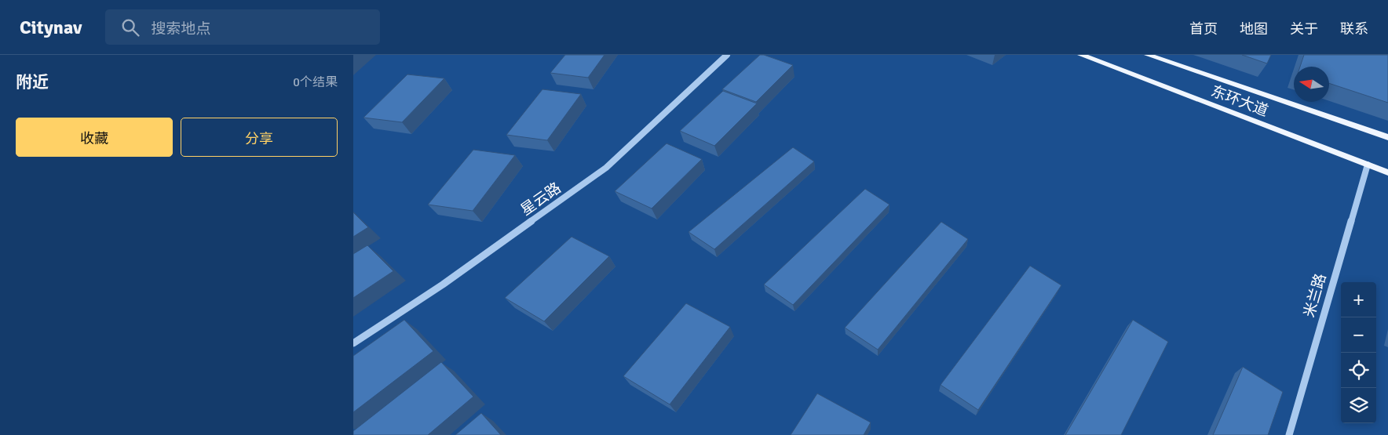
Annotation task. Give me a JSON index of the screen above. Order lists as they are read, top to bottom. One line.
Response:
{"streets":{"main road":["东环大道"],"street":["星云路","米兰路"]},"crossings":[["东环大道","米兰路"]],"north":"left","page":{"header":"Citynav","search":"搜索地点","nav":["首页","地图","关于","联系"],"heading":["附近","0个结果"],"buttons":["收藏","分享"],"map_buttons":["+","−"]}}
